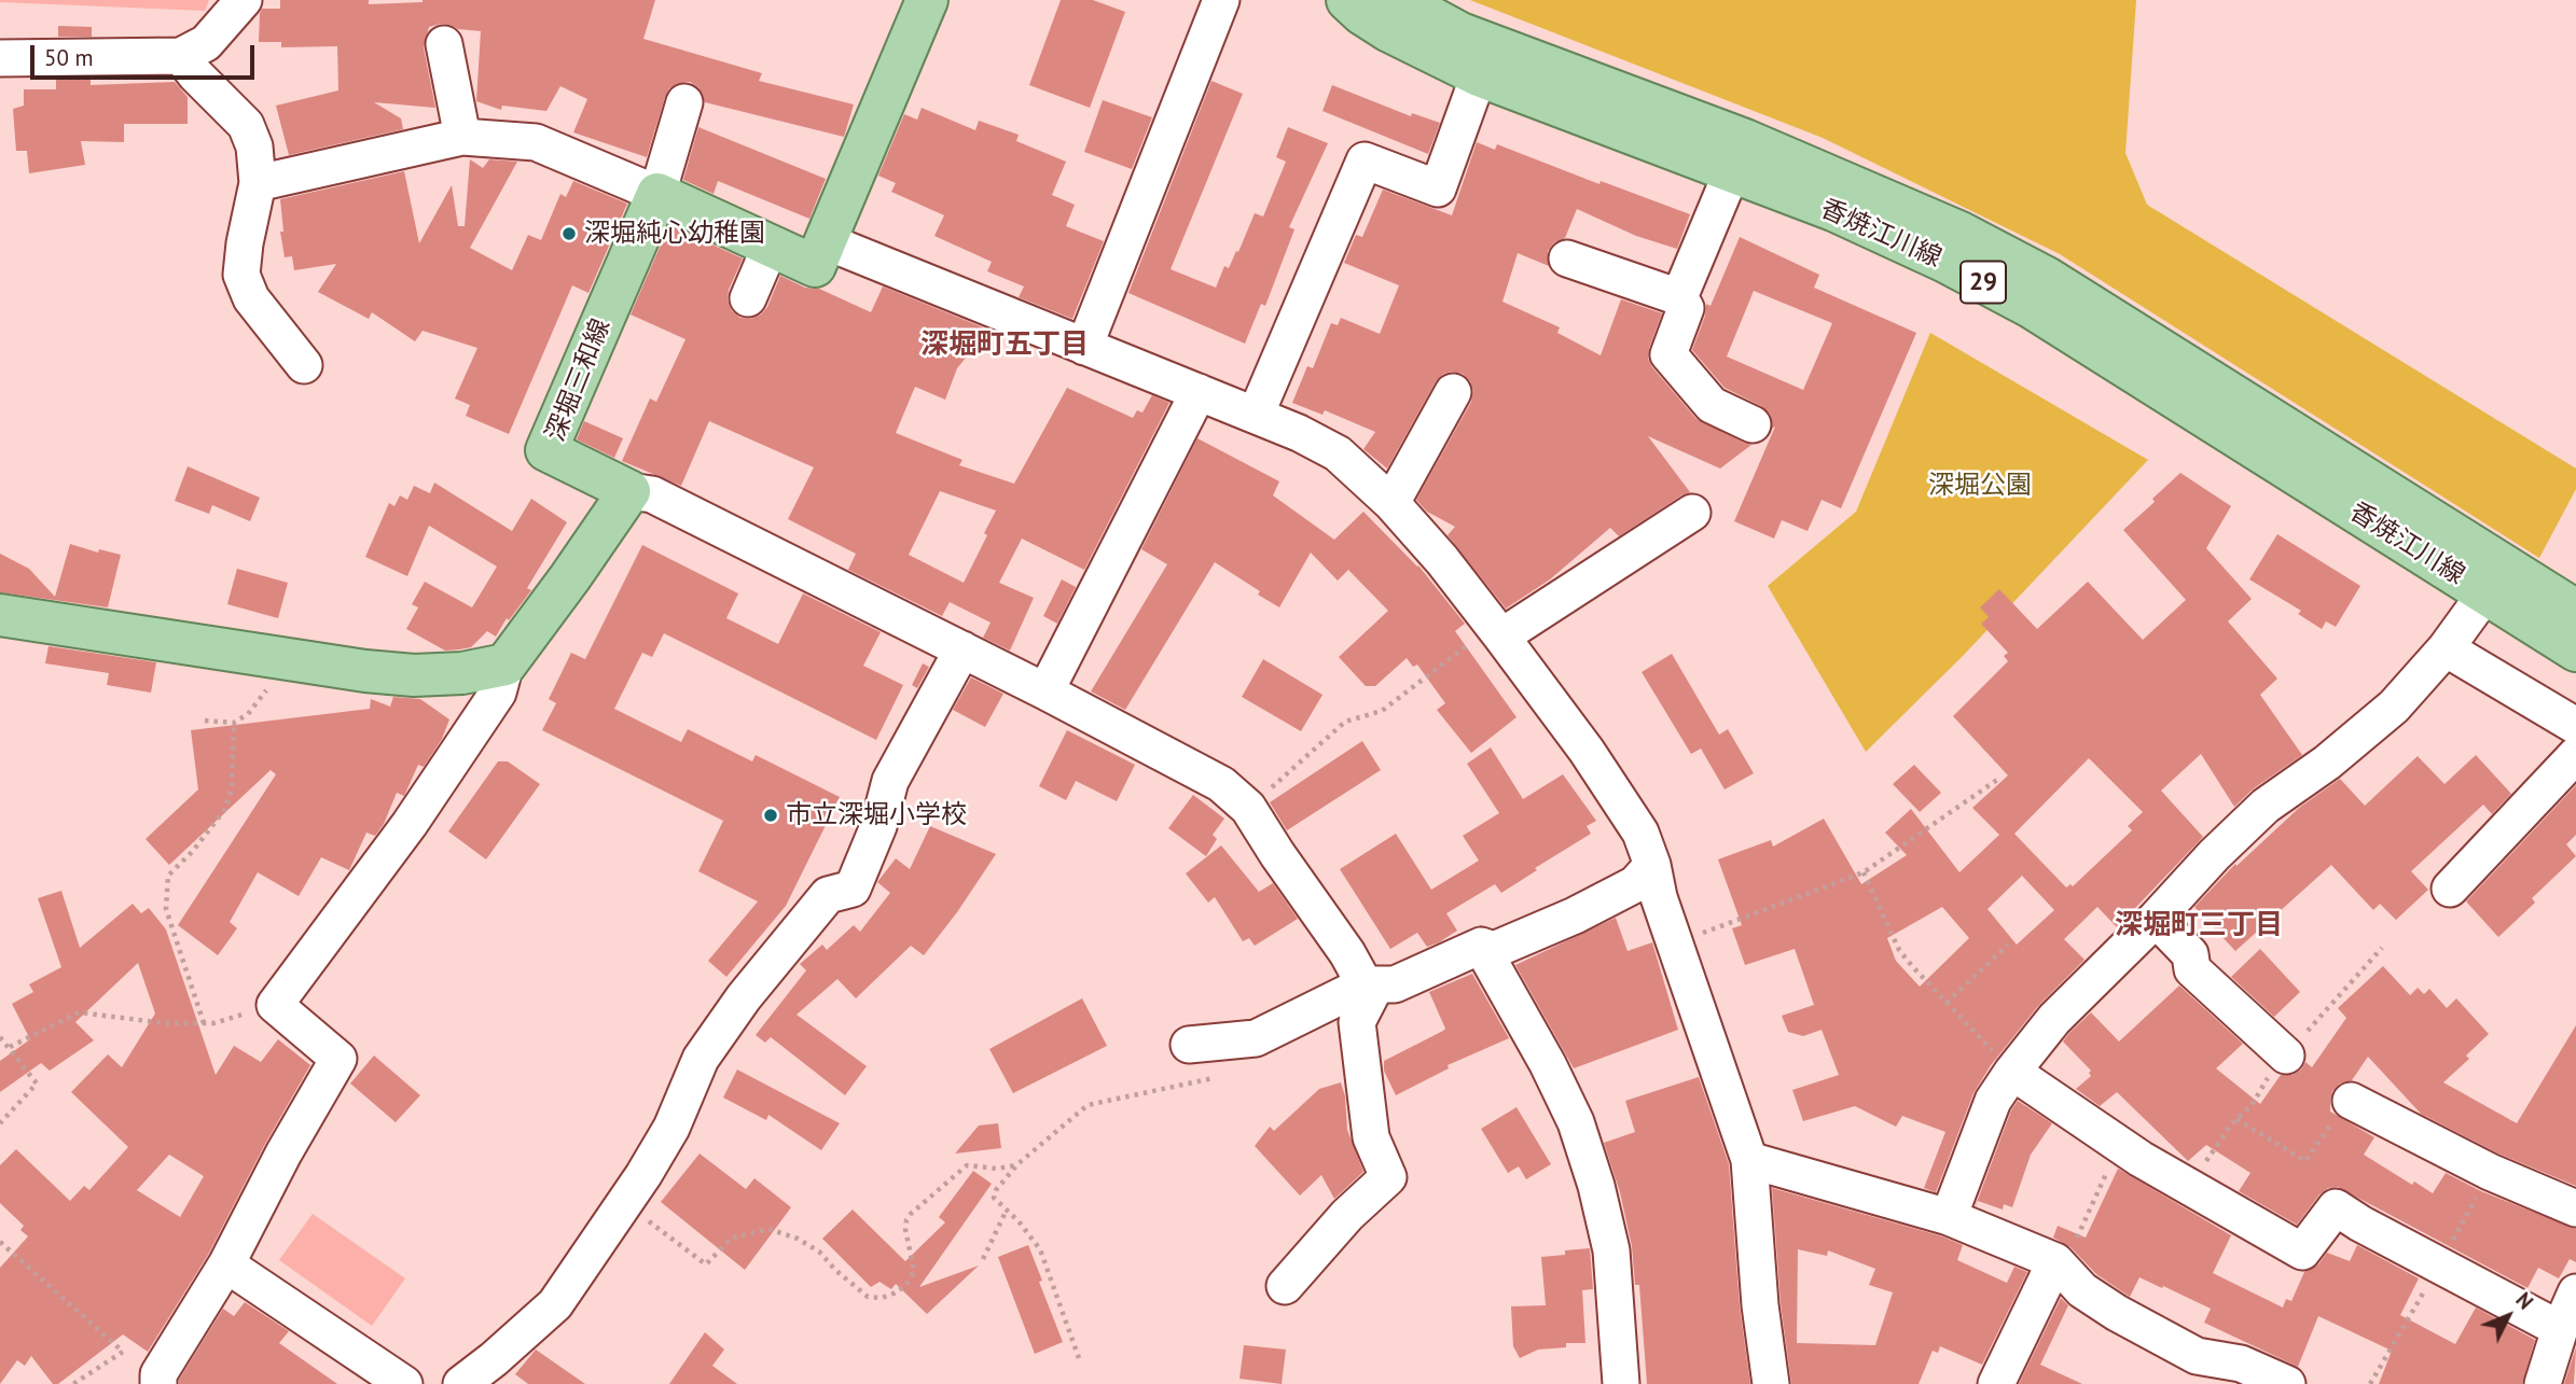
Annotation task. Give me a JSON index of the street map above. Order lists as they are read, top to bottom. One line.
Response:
{"streets":{"main road":["香焼江川線","29","深堀三和線"]},"districts":["深堀町五丁目","深堀町三丁目"],"parks":["深堀公園"],"places":["深堀純心幼稚園","市立深堀小学校"],"scale_bar":"50 m","north":"top right"}
